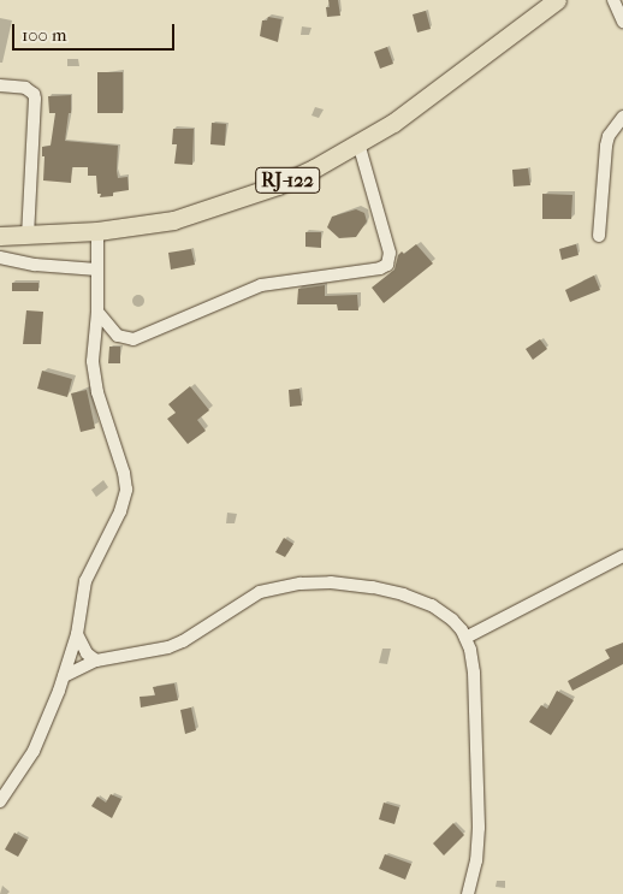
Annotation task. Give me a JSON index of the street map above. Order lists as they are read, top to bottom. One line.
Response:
{"streets":{"main road":["RJ-122"]},"scale_bar":"100 m"}
